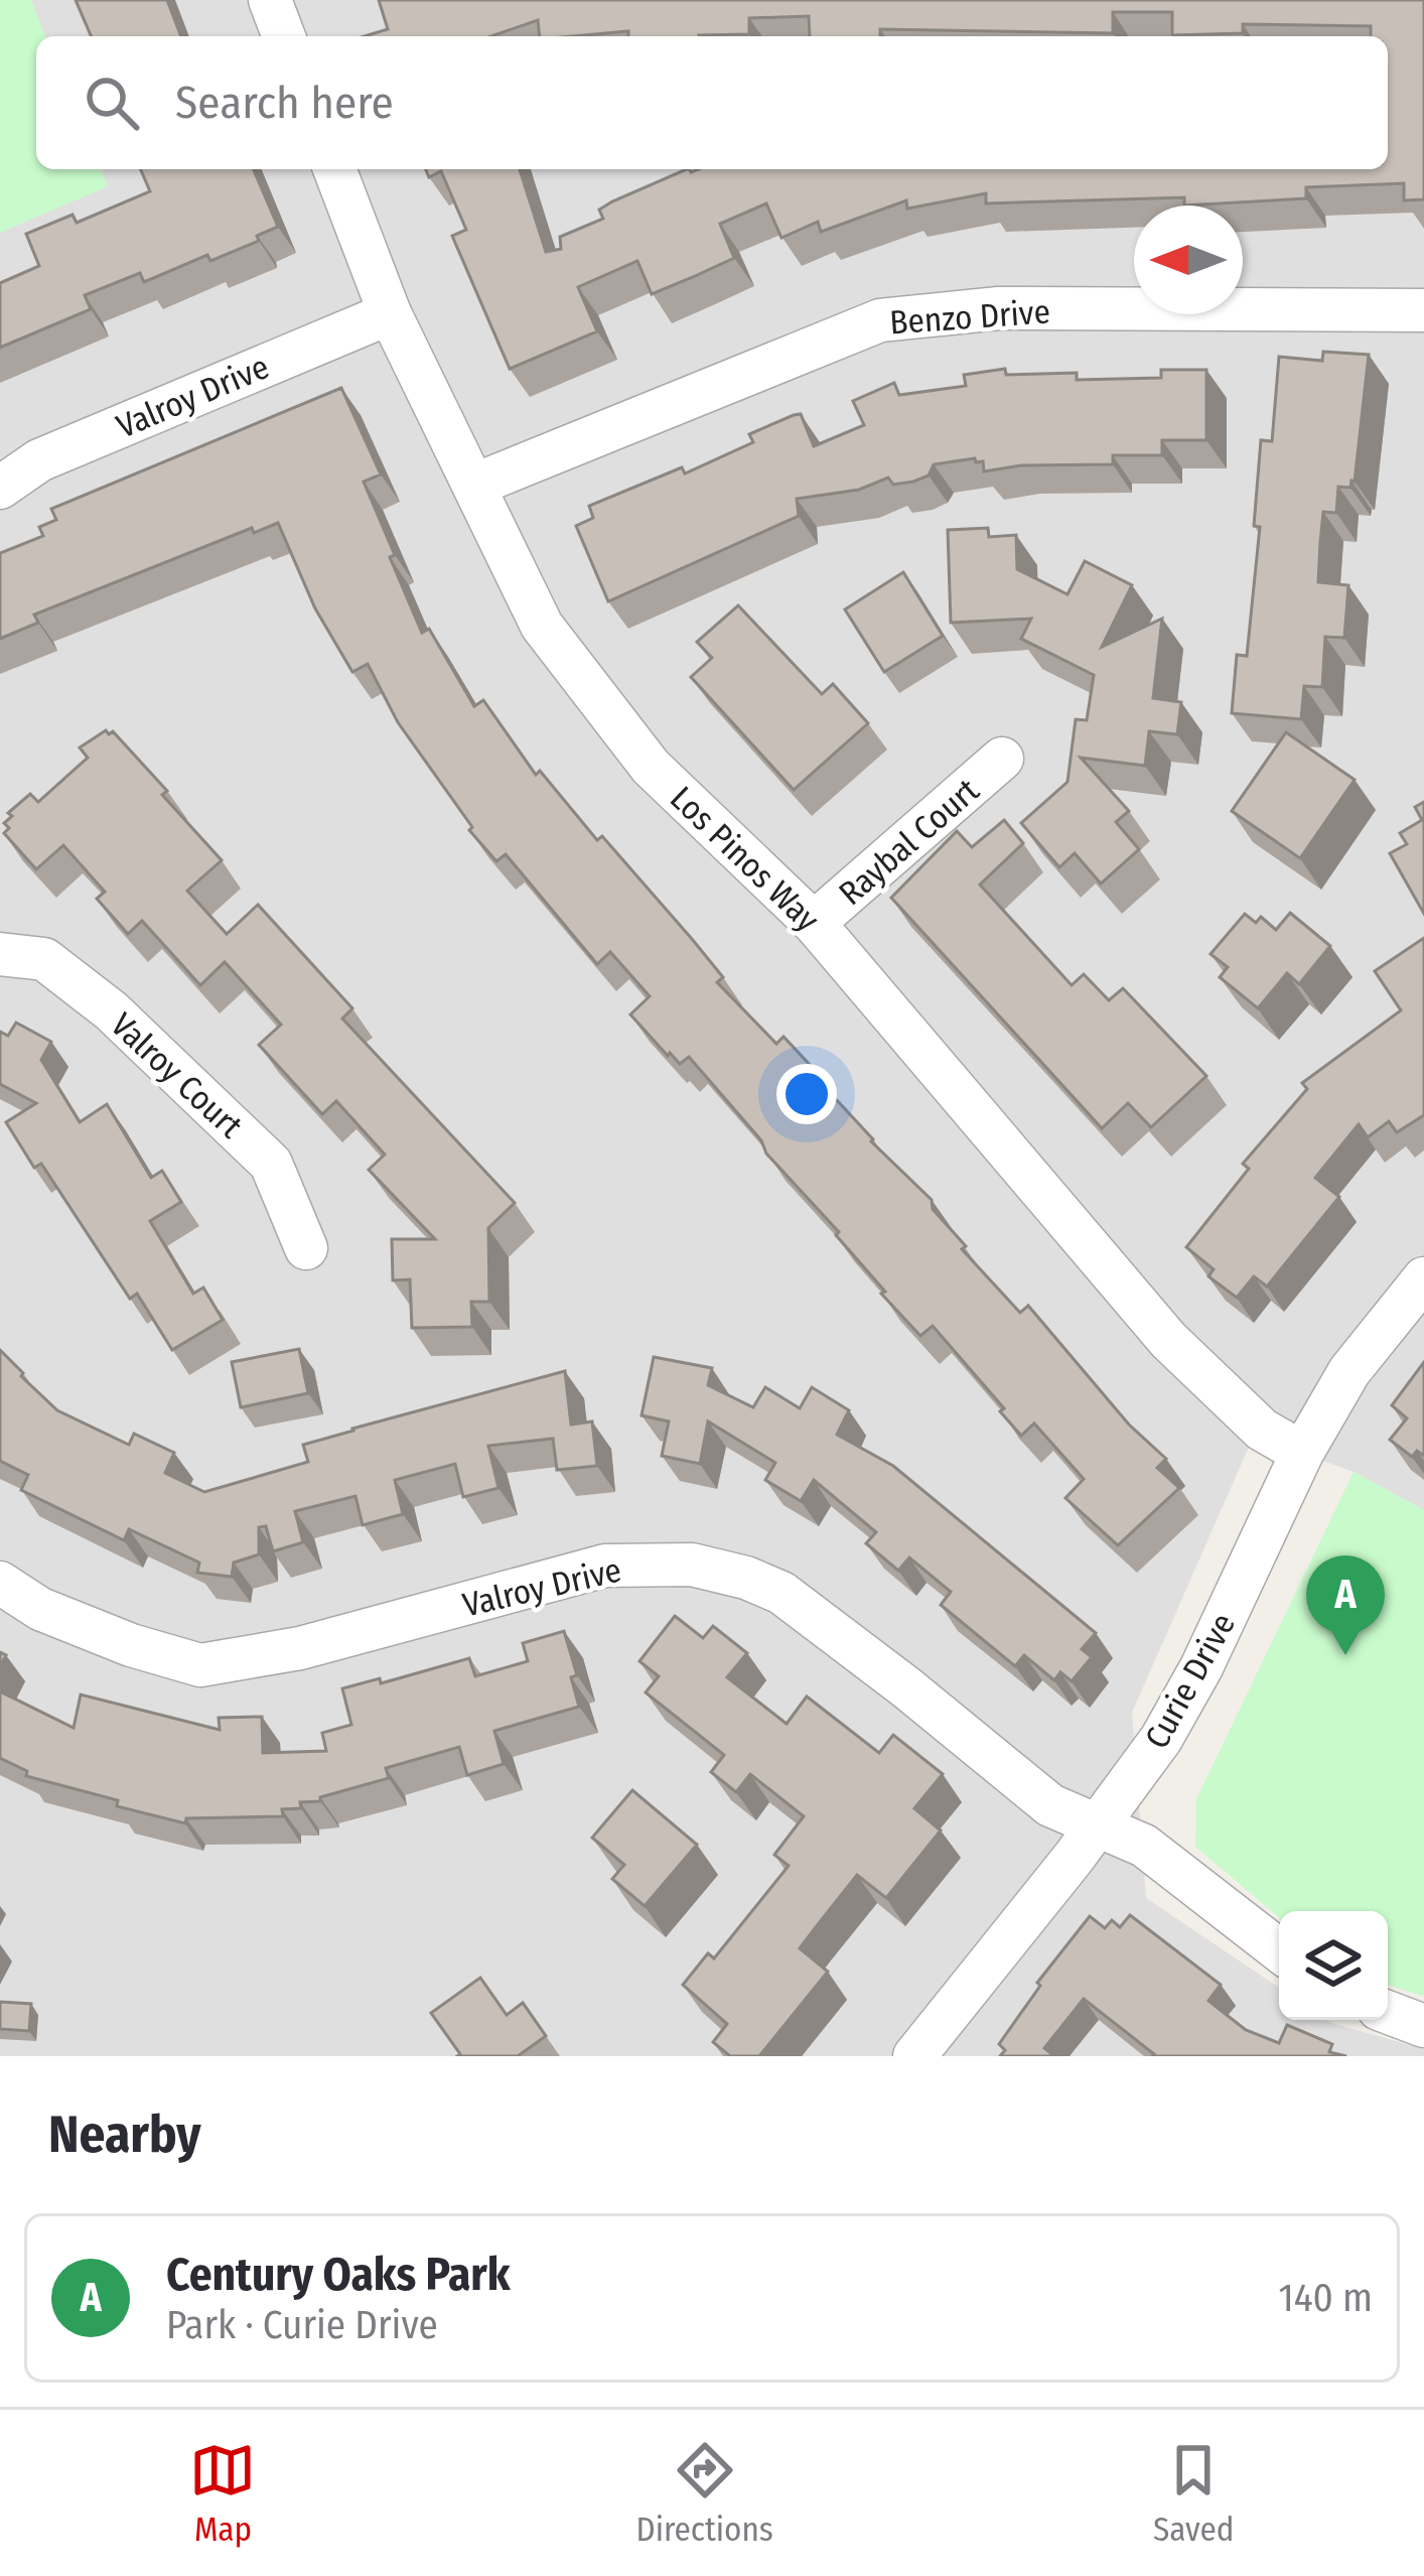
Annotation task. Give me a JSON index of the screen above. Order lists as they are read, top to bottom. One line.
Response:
{"streets":{"street":["Benzo Drive","Valroy Drive","Raybal Court","Los Pinos Way","Valroy Court","Curie Drive"]},"crossings":[["Benzo Drive","Los Pinos Way"],["Valroy Drive","Los Pinos Way"],["Valroy Drive","Curie Drive"],["Raybal Court","Los Pinos Way"],["Los Pinos Way","Curie Drive"]],"north":"left","page":{"search":"Search here","pins":"A","heading":"Nearby","list":[{"mark":"A","name":"Century Oaks Park","note":"Park · Curie Drive","value":"140 m"}],"nav":["Map","Directions","Saved"]}}
